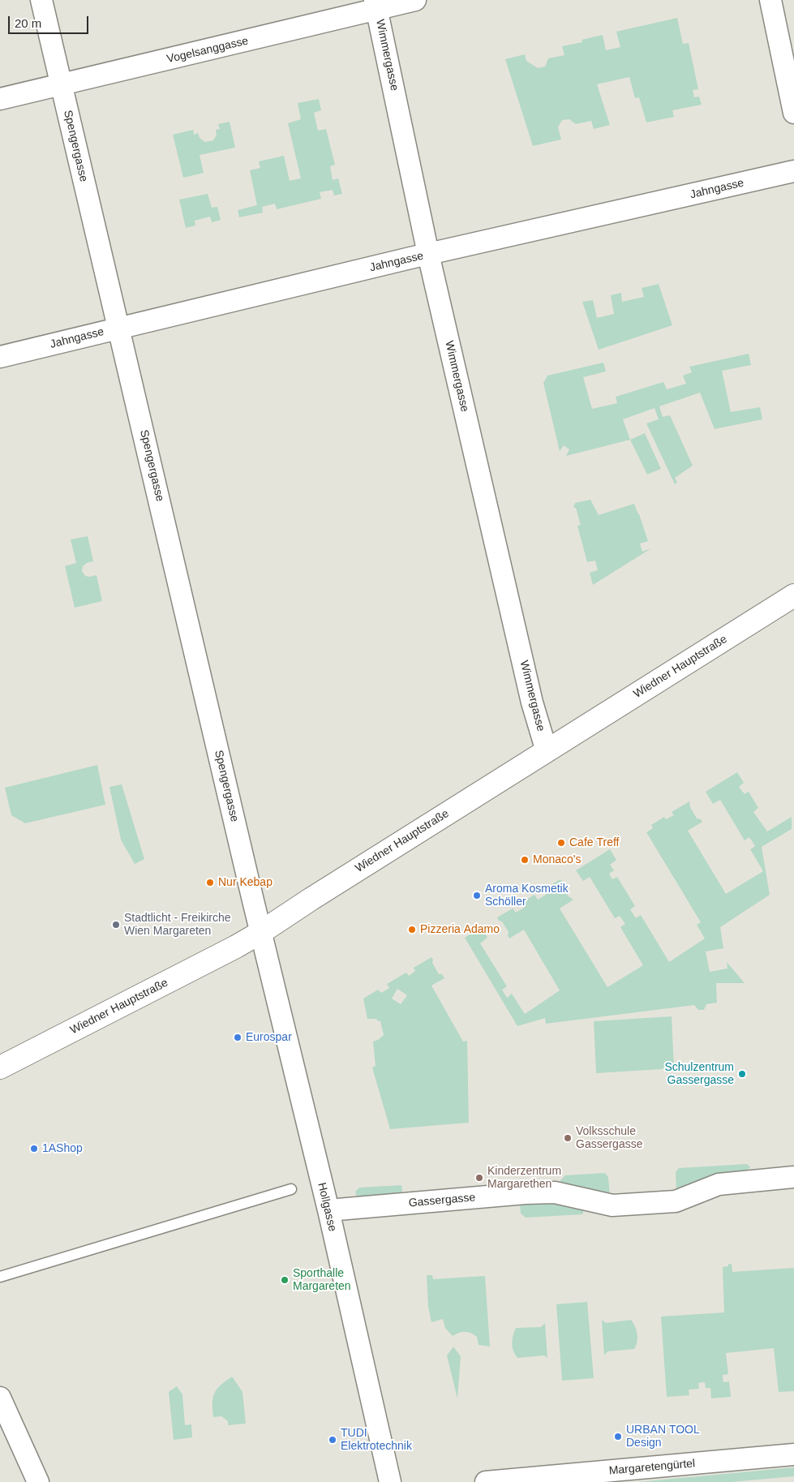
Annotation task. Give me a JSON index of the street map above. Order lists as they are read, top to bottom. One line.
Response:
{"streets":{"main road":["Wiedner Hauptstraße"],"street":["Vogelsanggasse","Wimmergasse","Spengergasse","Jahngasse","Gassergasse","Hollgasse","Margaretengürtel"]},"crossings":[["Vogelsanggasse","Wimmergasse"],["Vogelsanggasse","Spengergasse"],["Wimmergasse","Jahngasse"],["Wimmergasse","Wiedner Hauptstraße"],["Spengergasse","Jahngasse"],["Spengergasse","Wiedner Hauptstraße"],["Spengergasse","Hollgasse"],["Wiedner Hauptstraße","Hollgasse"],["Gassergasse","Hollgasse"]],"places":["Cafe Treff","Monaco's","Nur Kebap","Aroma Kosmetik Schöller","Stadtlicht - Freikirche Wien Margareten","Pizzeria Adamo","Eurospar","Schulzentrum Gassergasse","Volksschule Gassergasse","1AShop","Kinderzentrum Margarethen","Sporthalle Margareten","URBAN TOOL Design","TUDI Elektrotechnik"],"scale_bar":"20 m"}
